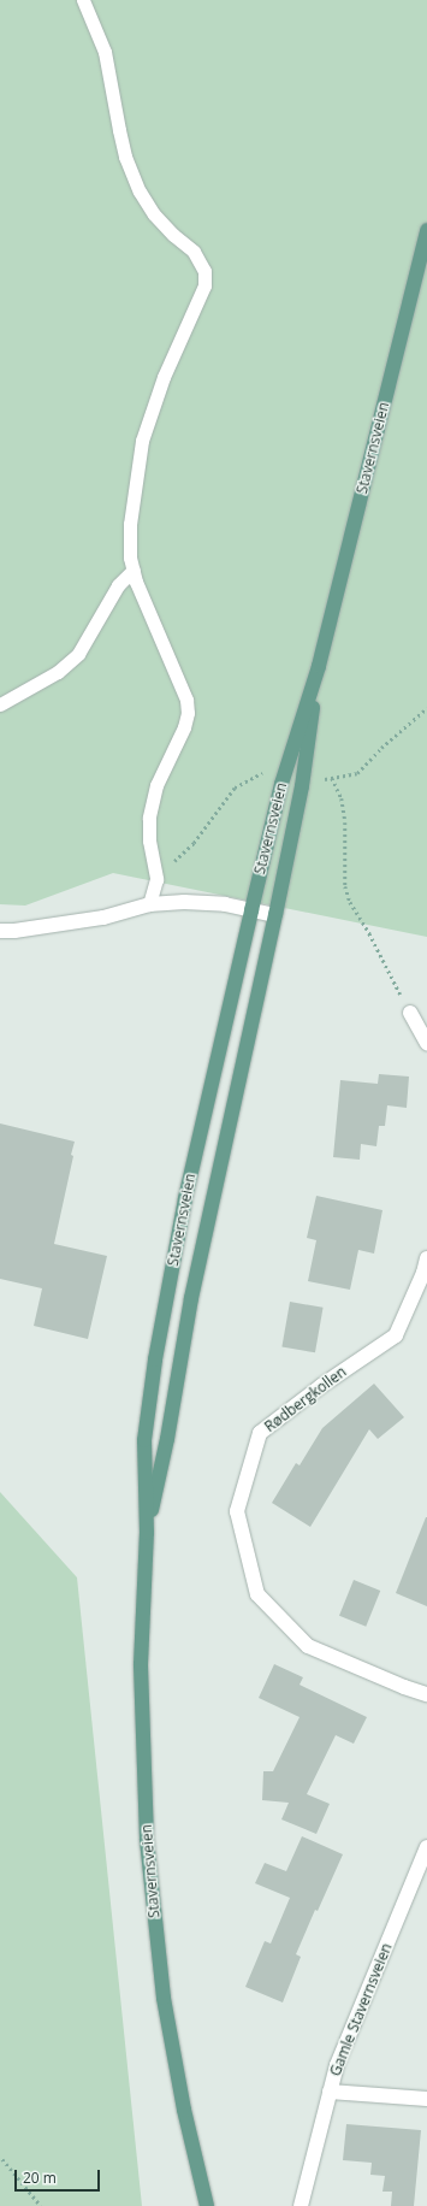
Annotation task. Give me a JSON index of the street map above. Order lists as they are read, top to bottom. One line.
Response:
{"streets":{"main road":["Stavernsveien"],"street":["Rødbergkollen","Gamle Stavernsveien"]},"scale_bar":"20 m"}
